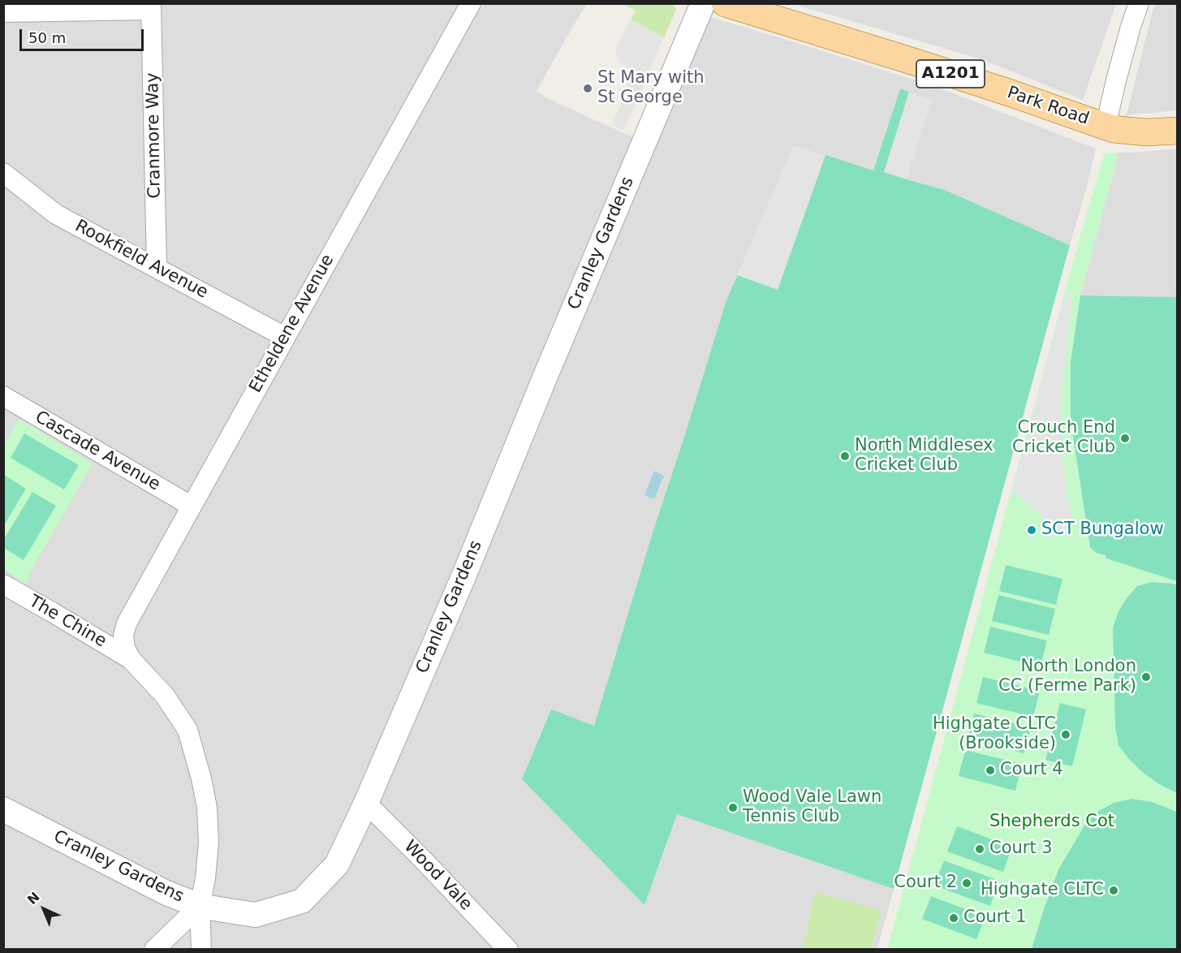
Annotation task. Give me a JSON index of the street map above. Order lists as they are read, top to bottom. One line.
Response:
{"streets":{"main road":["A1201","Park Road"],"street":["Cranmore Way","Cranley Gardens","Rookfield Avenue","Etheldene Avenue","Cascade Avenue","The Chine","Wood Vale"]},"crossings":[["Cranmore Way","Rookfield Avenue"],["Cranley Gardens","The Chine"],["Cranley Gardens","Wood Vale"],["Rookfield Avenue","Etheldene Avenue"],["Etheldene Avenue","Cascade Avenue"],["Etheldene Avenue","The Chine"]],"parks":["Shepherds Cot"],"places":["St Mary with St George","Crouch End Cricket Club","North Middlesex Cricket Club","SCT Bungalow","North London CC (Ferme Park)","Highgate CLTC (Brookside)","Court 4","Wood Vale Lawn Tennis Club","Court 3","Court 2","Highgate CLTC","Court 1"],"scale_bar":"50 m","north":"top left"}
